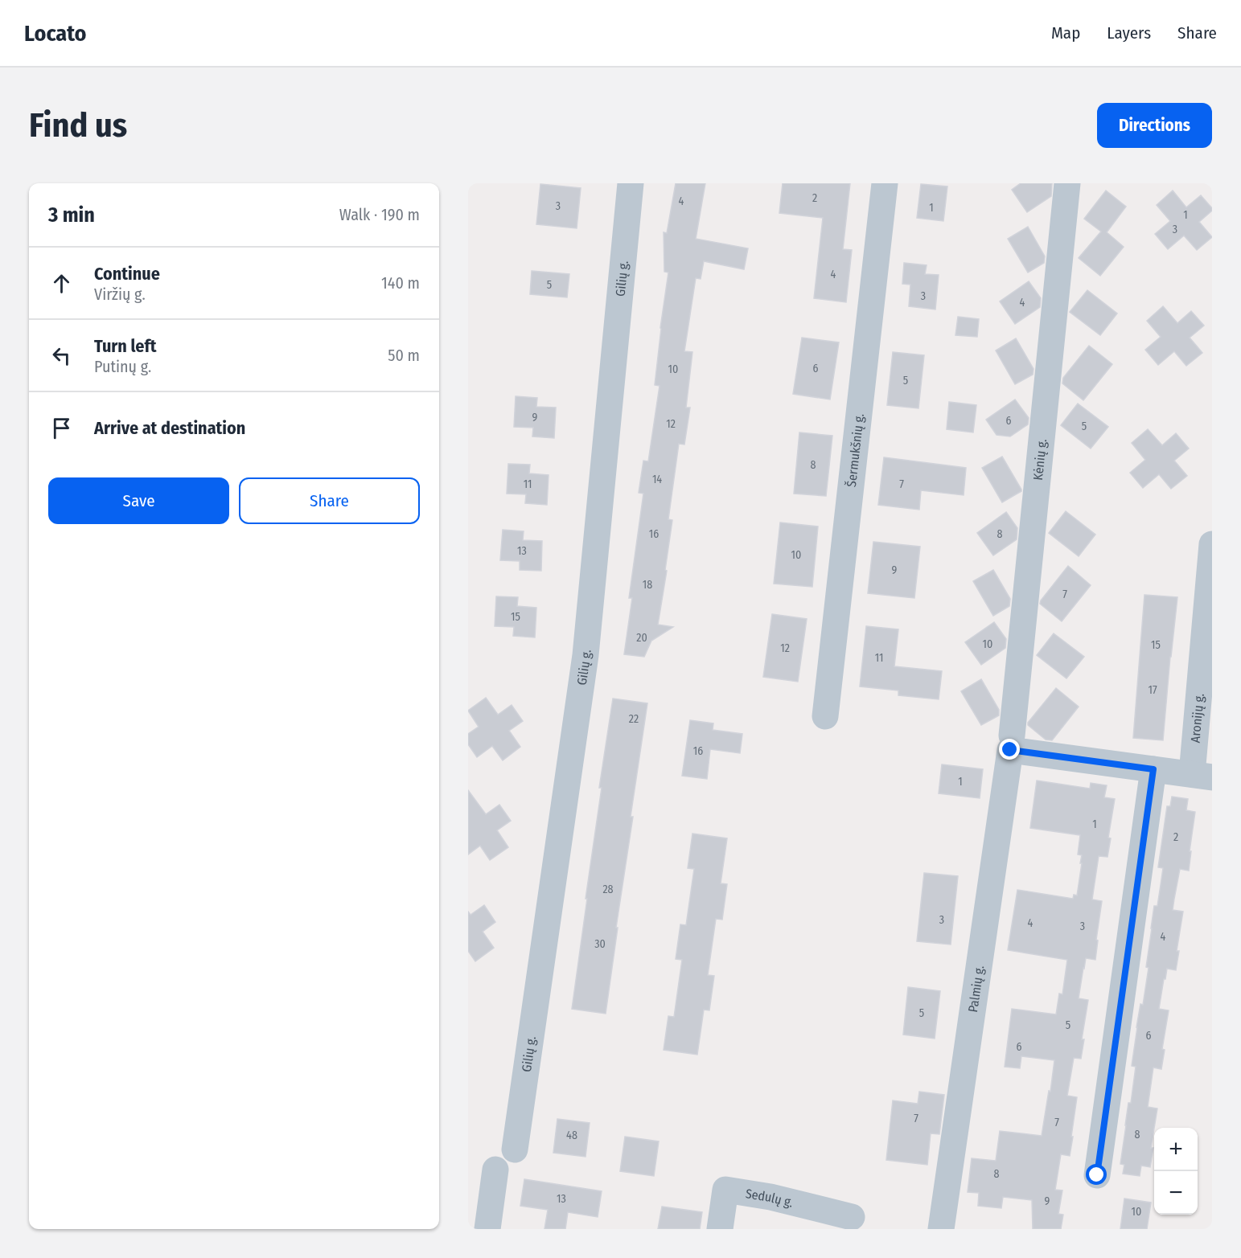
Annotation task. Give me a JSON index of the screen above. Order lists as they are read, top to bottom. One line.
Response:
{"streets":{"street":["Gilių g.","Šermukšnių g.","Kėnių g.","Aronijų g.","Palmių g.","Sedulų g."]},"crossings":[["Kėnių g.","Palmių g."]],"house_numbers":["2","4","3","1","1","3","4","5","3","4","6","10","5","9","6","12","5","8","14","11","7","16","8","13","10","9","18","7","15","20","10","15","12","11","17","22","16","1","1","2","28","3","4","3","4","30","5","5","6","6","7","7","8","48","8","13","9","10"],"page":{"header":"Locato","nav":["Map","Layers","Share"],"buttons":["Directions",["Save","Share"]],"title":"Find us","heading":["3 min","Walk · 190 m"],"list":[["Continue","Viržių g.","140 m"],["Turn left","Putinų g.","50 m"],"Arrive at destination"],"map_buttons":["+","−"]}}
